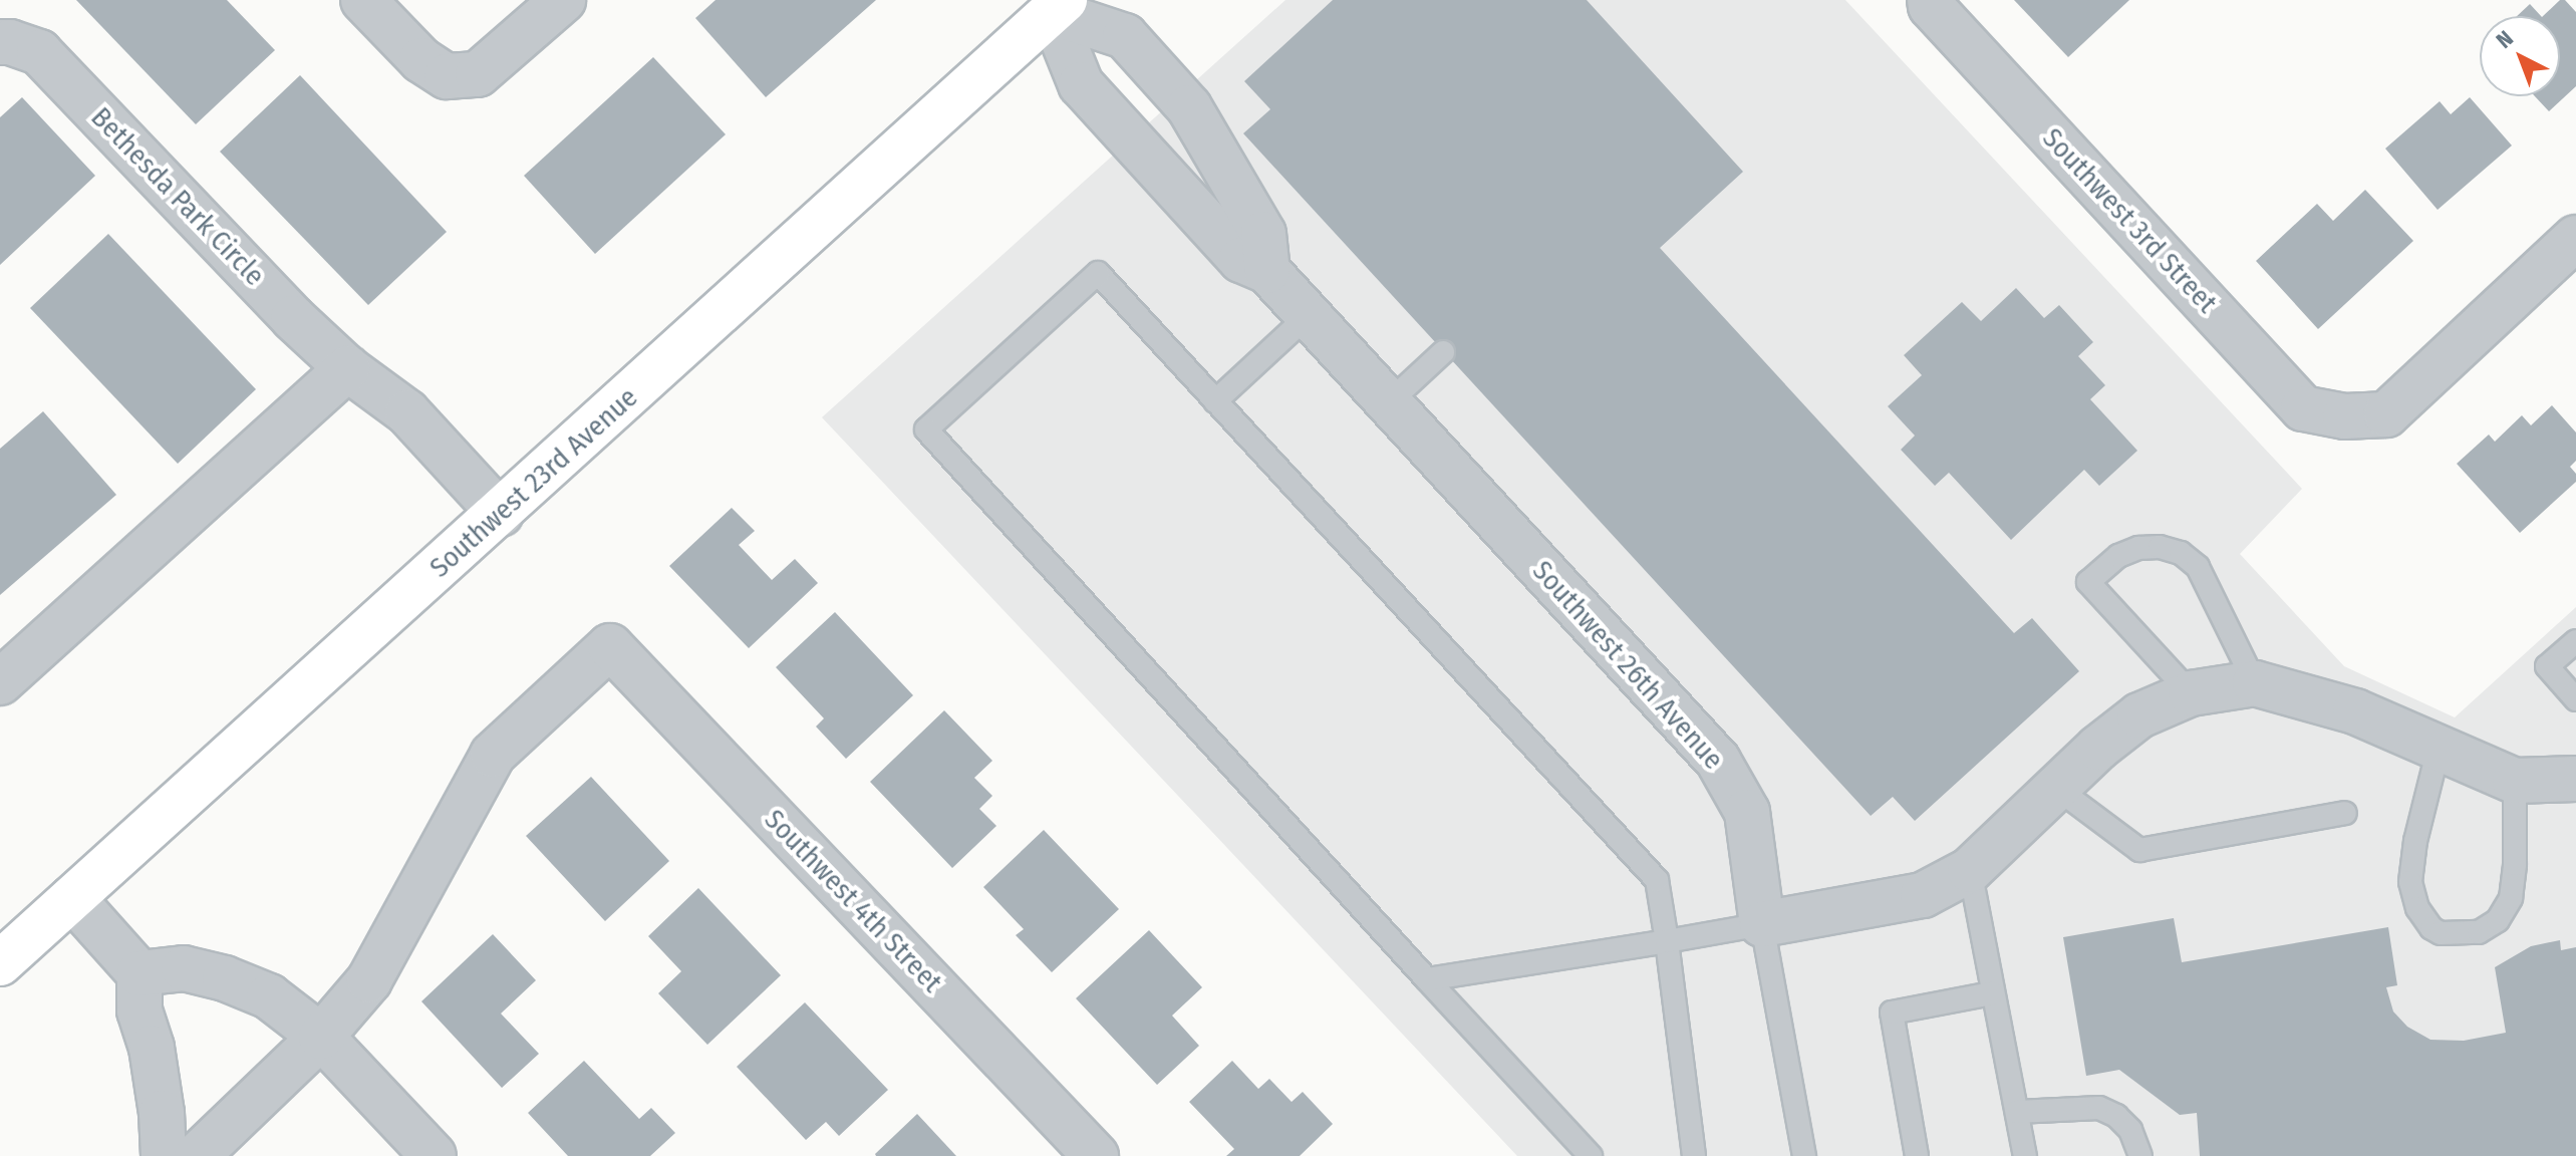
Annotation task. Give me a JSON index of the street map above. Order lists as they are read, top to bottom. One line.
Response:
{"streets":{"street":["Bethesda Park Circle","Southwest 3rd Street","Southwest 23rd Avenue","Southwest 26th Avenue","Southwest 4th Street"]},"crossings":[["Bethesda Park Circle","Southwest 23rd Avenue"],["Southwest 23rd Avenue","Southwest 26th Avenue"]],"north":"top left"}
